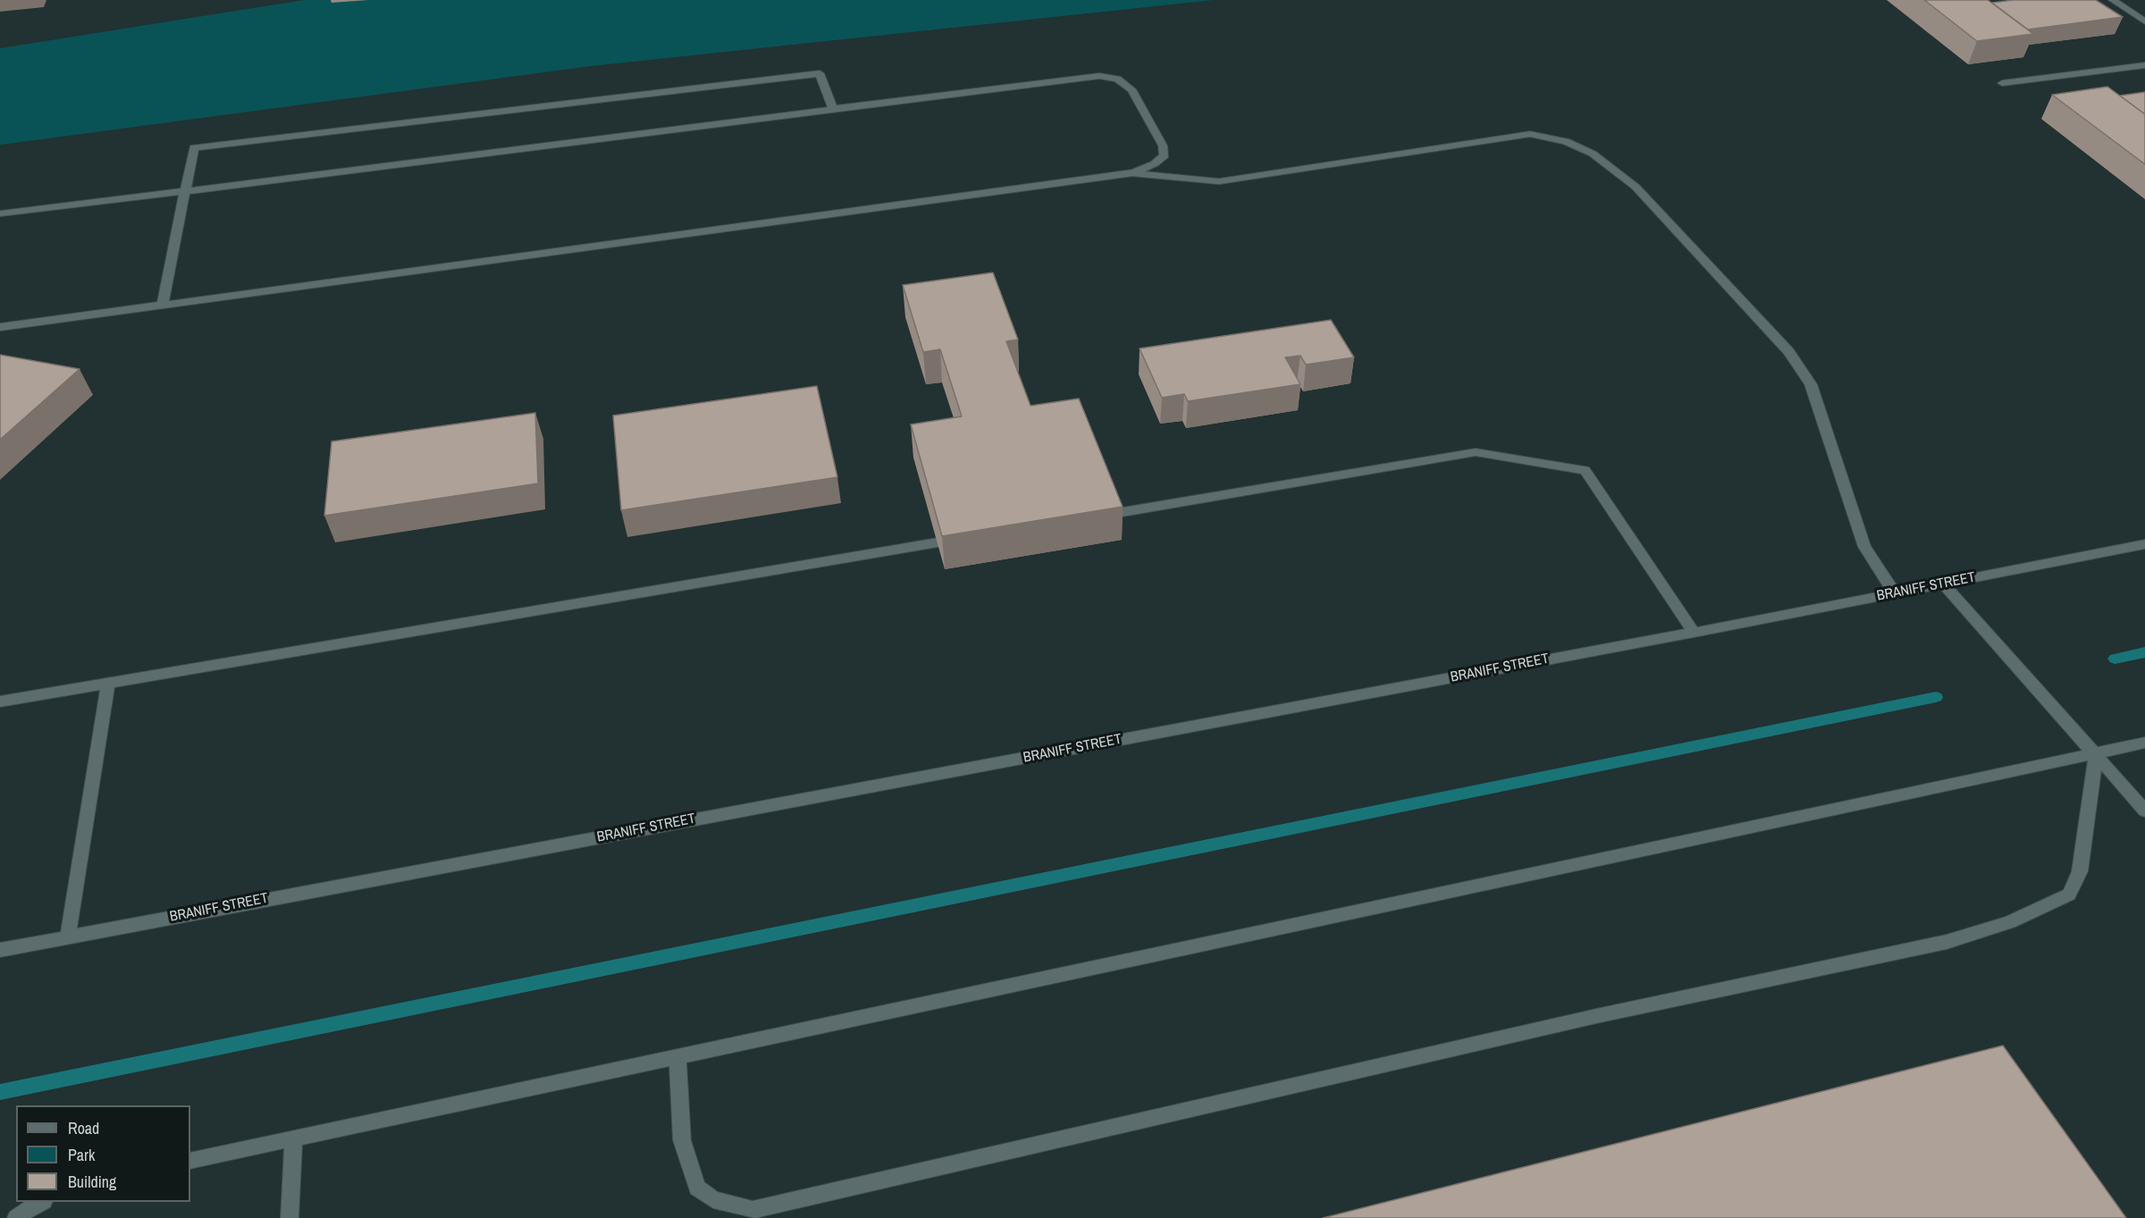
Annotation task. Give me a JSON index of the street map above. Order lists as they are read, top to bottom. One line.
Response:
{"streets":{"street":["BRANIFF STREET"]},"legend":["Road","Park","Building"]}
